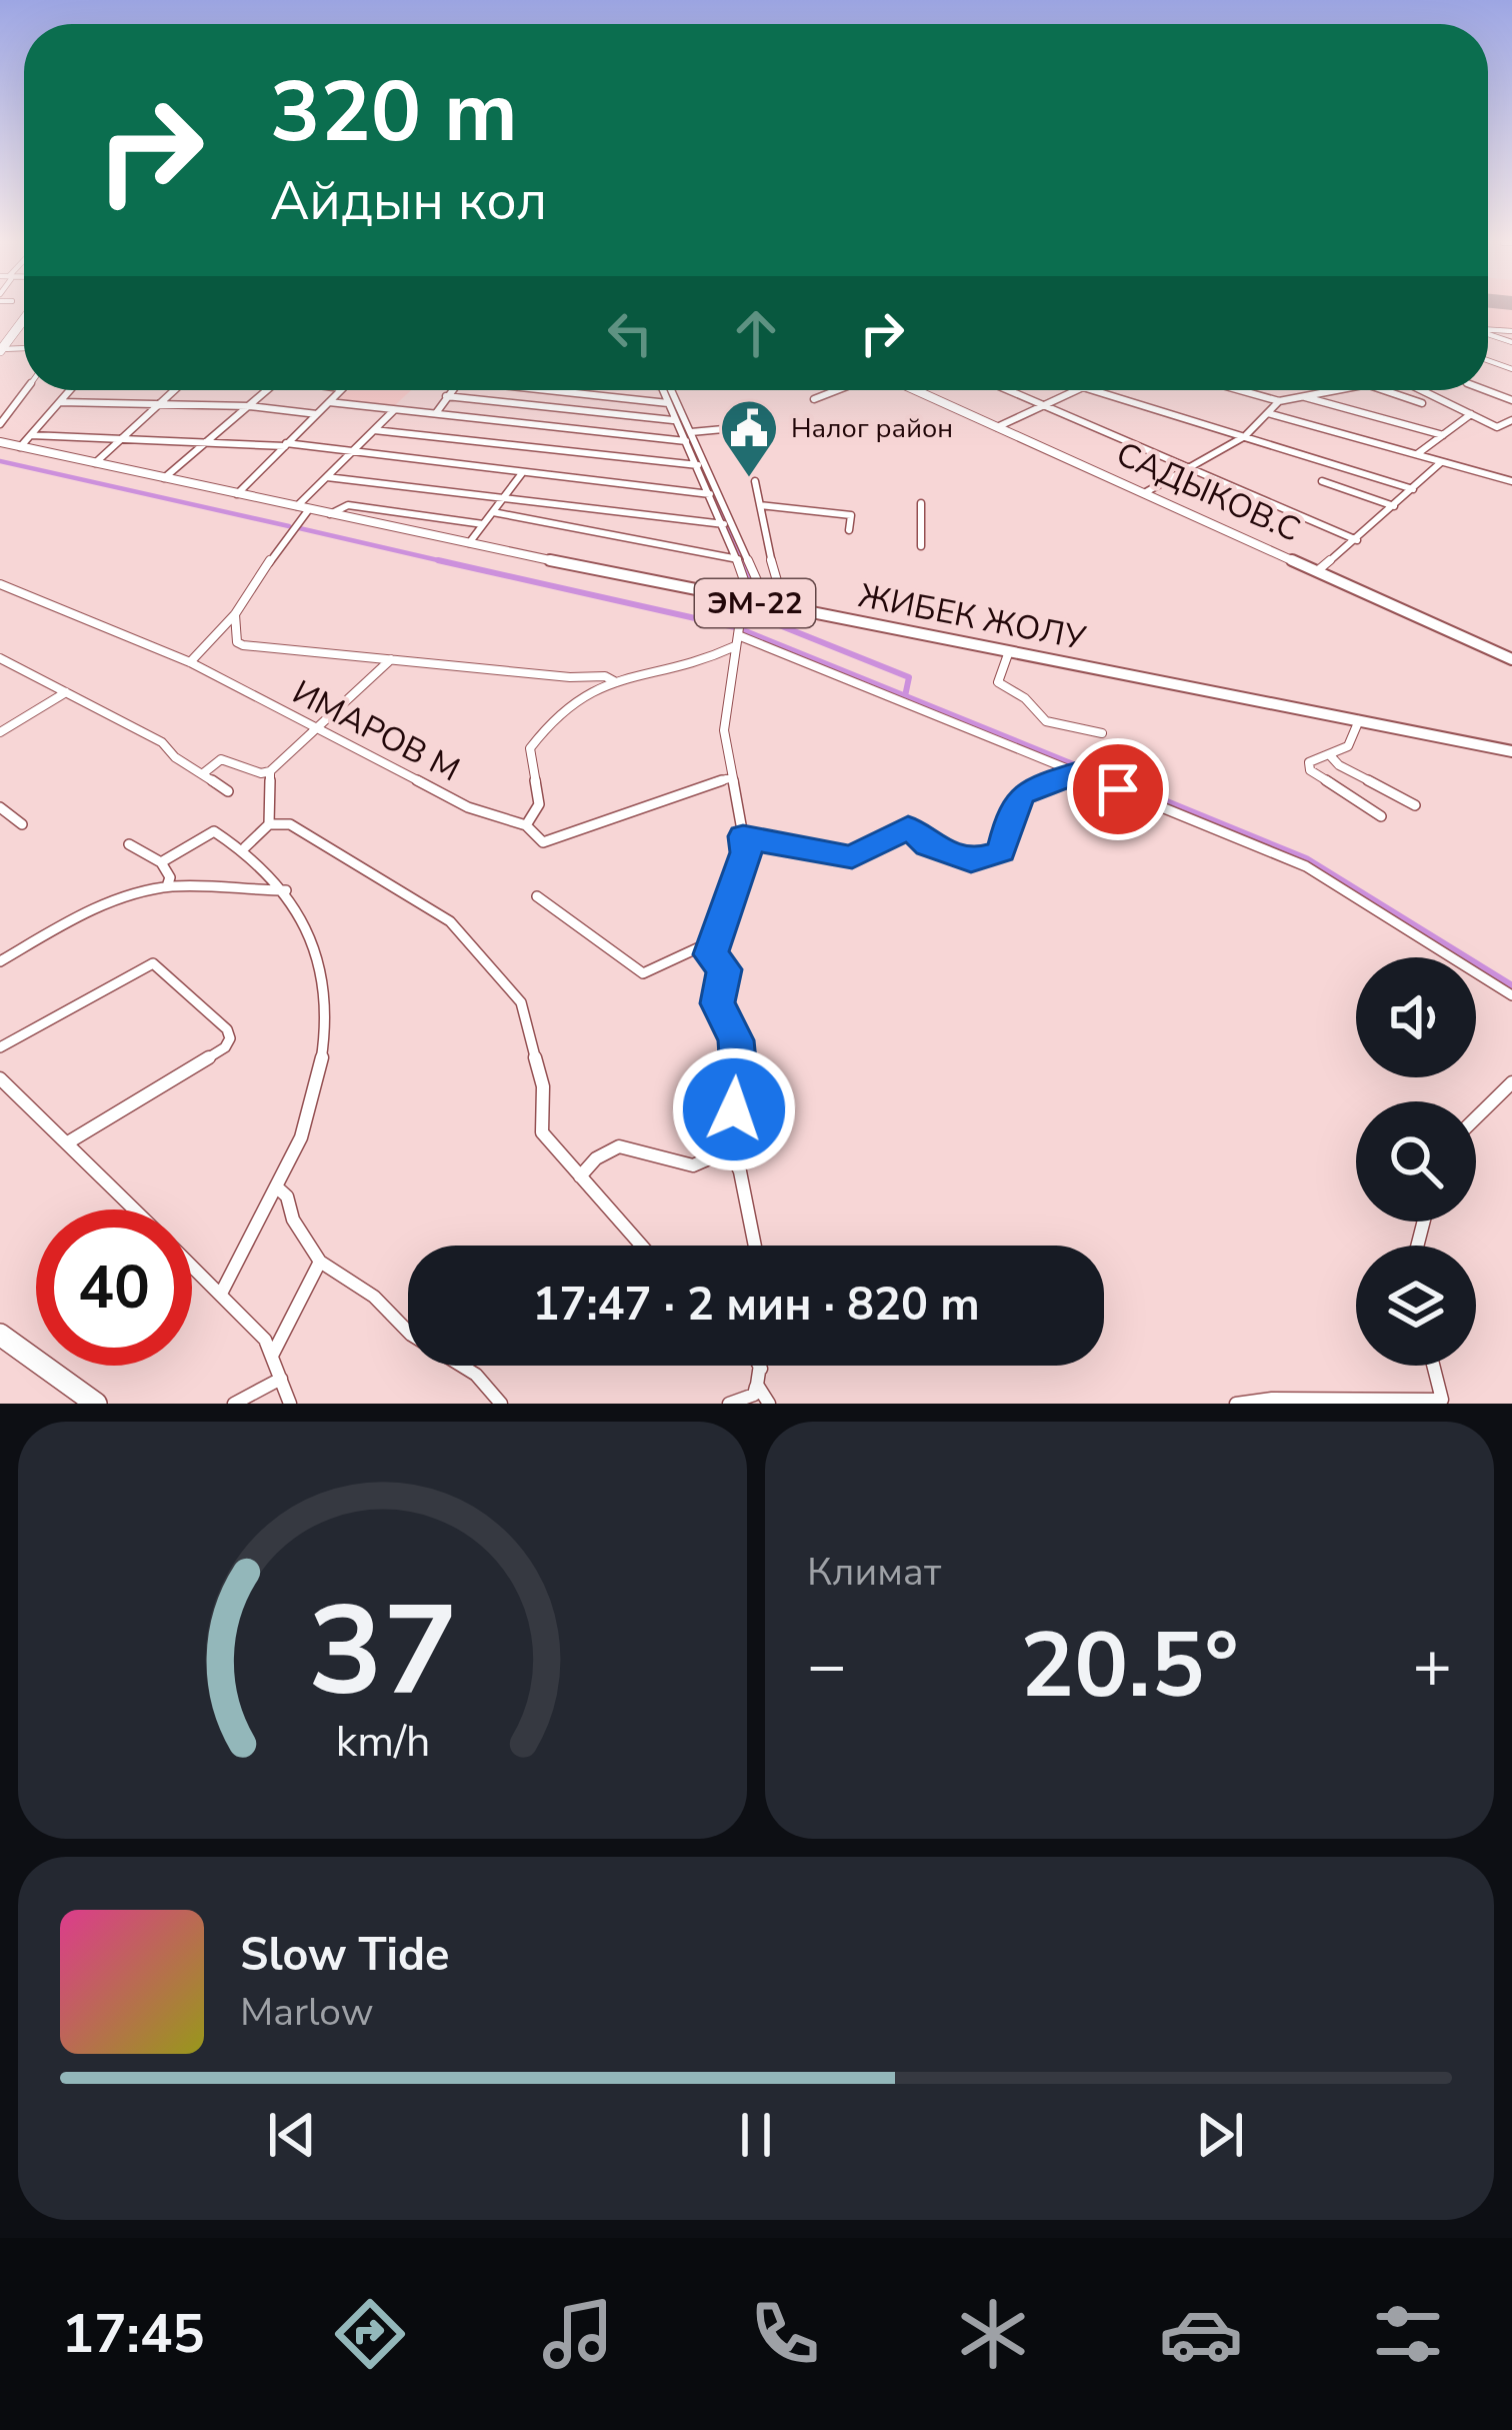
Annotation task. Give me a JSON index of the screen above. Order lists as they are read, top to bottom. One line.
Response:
{"streets":{"main road":["САДЫКОВ.С","ЭМ-22","ЖИБЕК ЖОЛУ"],"street":["ИМАРОВ М"]},"places":{"public building":["Налог район"]},"page":{"turn":["320 m","Айдын кол"],"limit":"40","trip":"17:47 · 2 мин · 820 m","tile":"Климат","heat":["−","20.5°","+"],"song":["Slow Tide","Marlow"],"tabs":"17:45","gauge":["37","km/h"]}}
